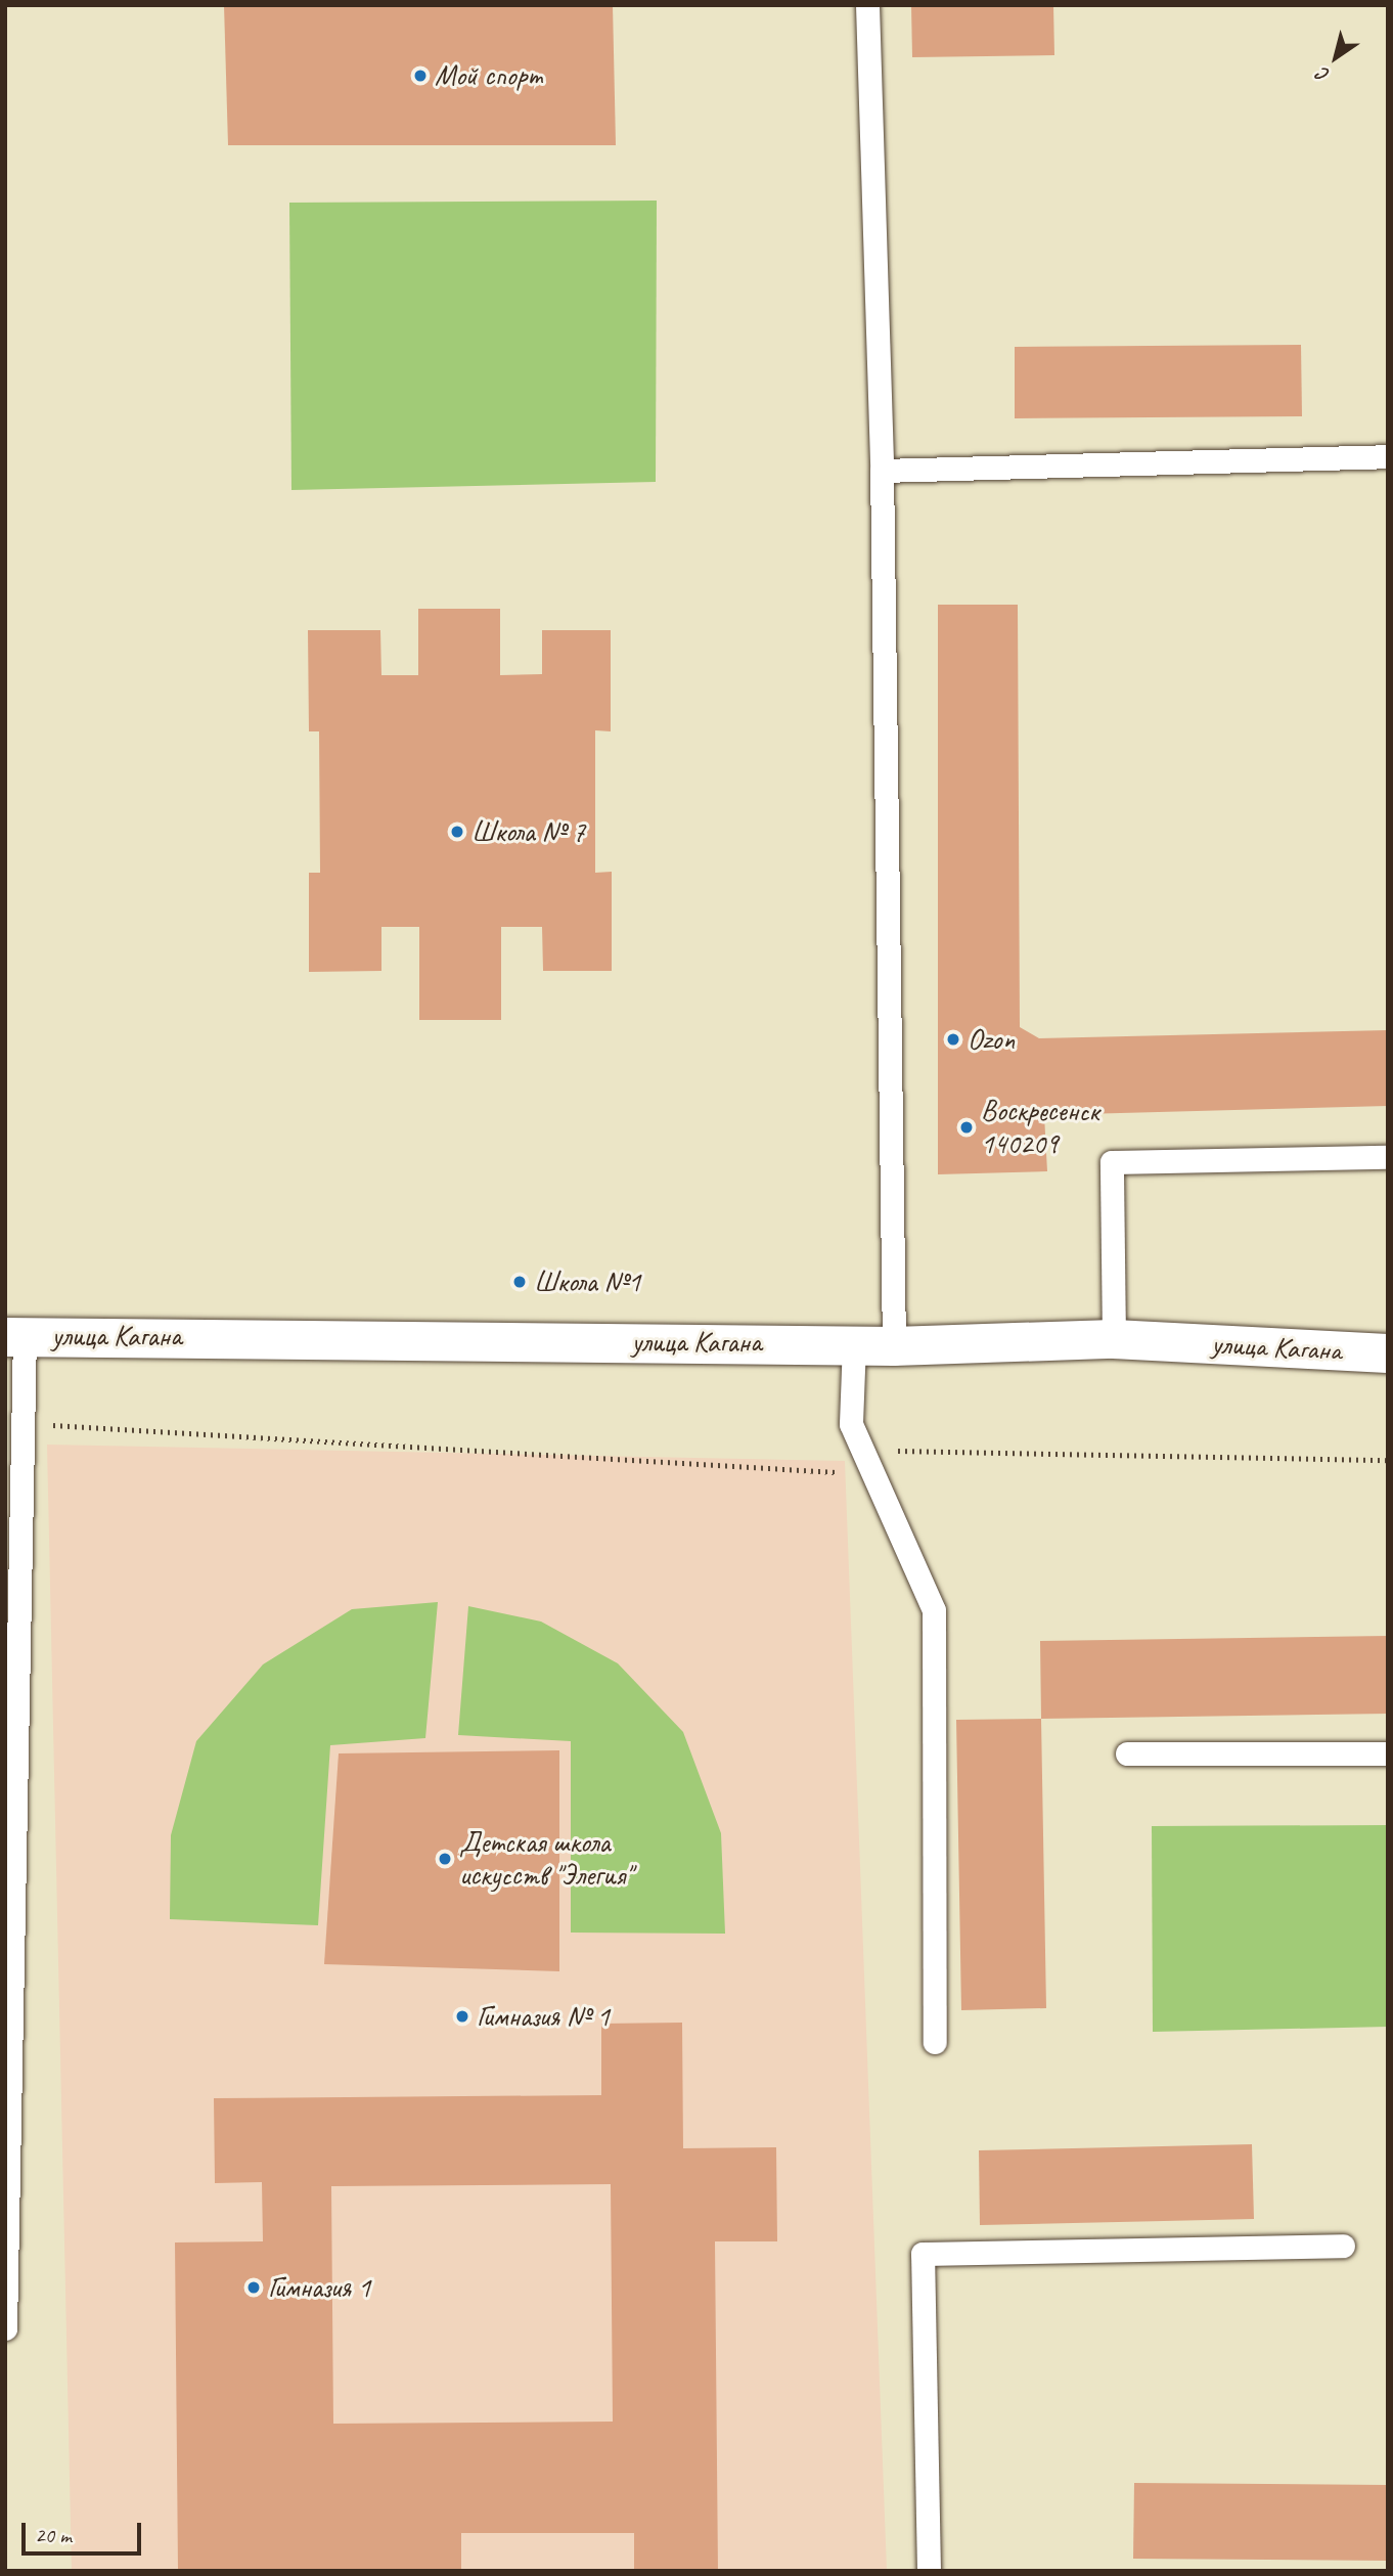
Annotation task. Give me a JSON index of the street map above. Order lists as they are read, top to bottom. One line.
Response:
{"streets":{"street":["улица Кагана"]},"places":["Мой спорт","Школа № 7","Ozon","Воскресенск 140209","Школа №1","Детская школа искусств \"Элегия\"","Гимназия № 1","Гимназия 1"],"scale_bar":"20 m","north":"bottom left"}
